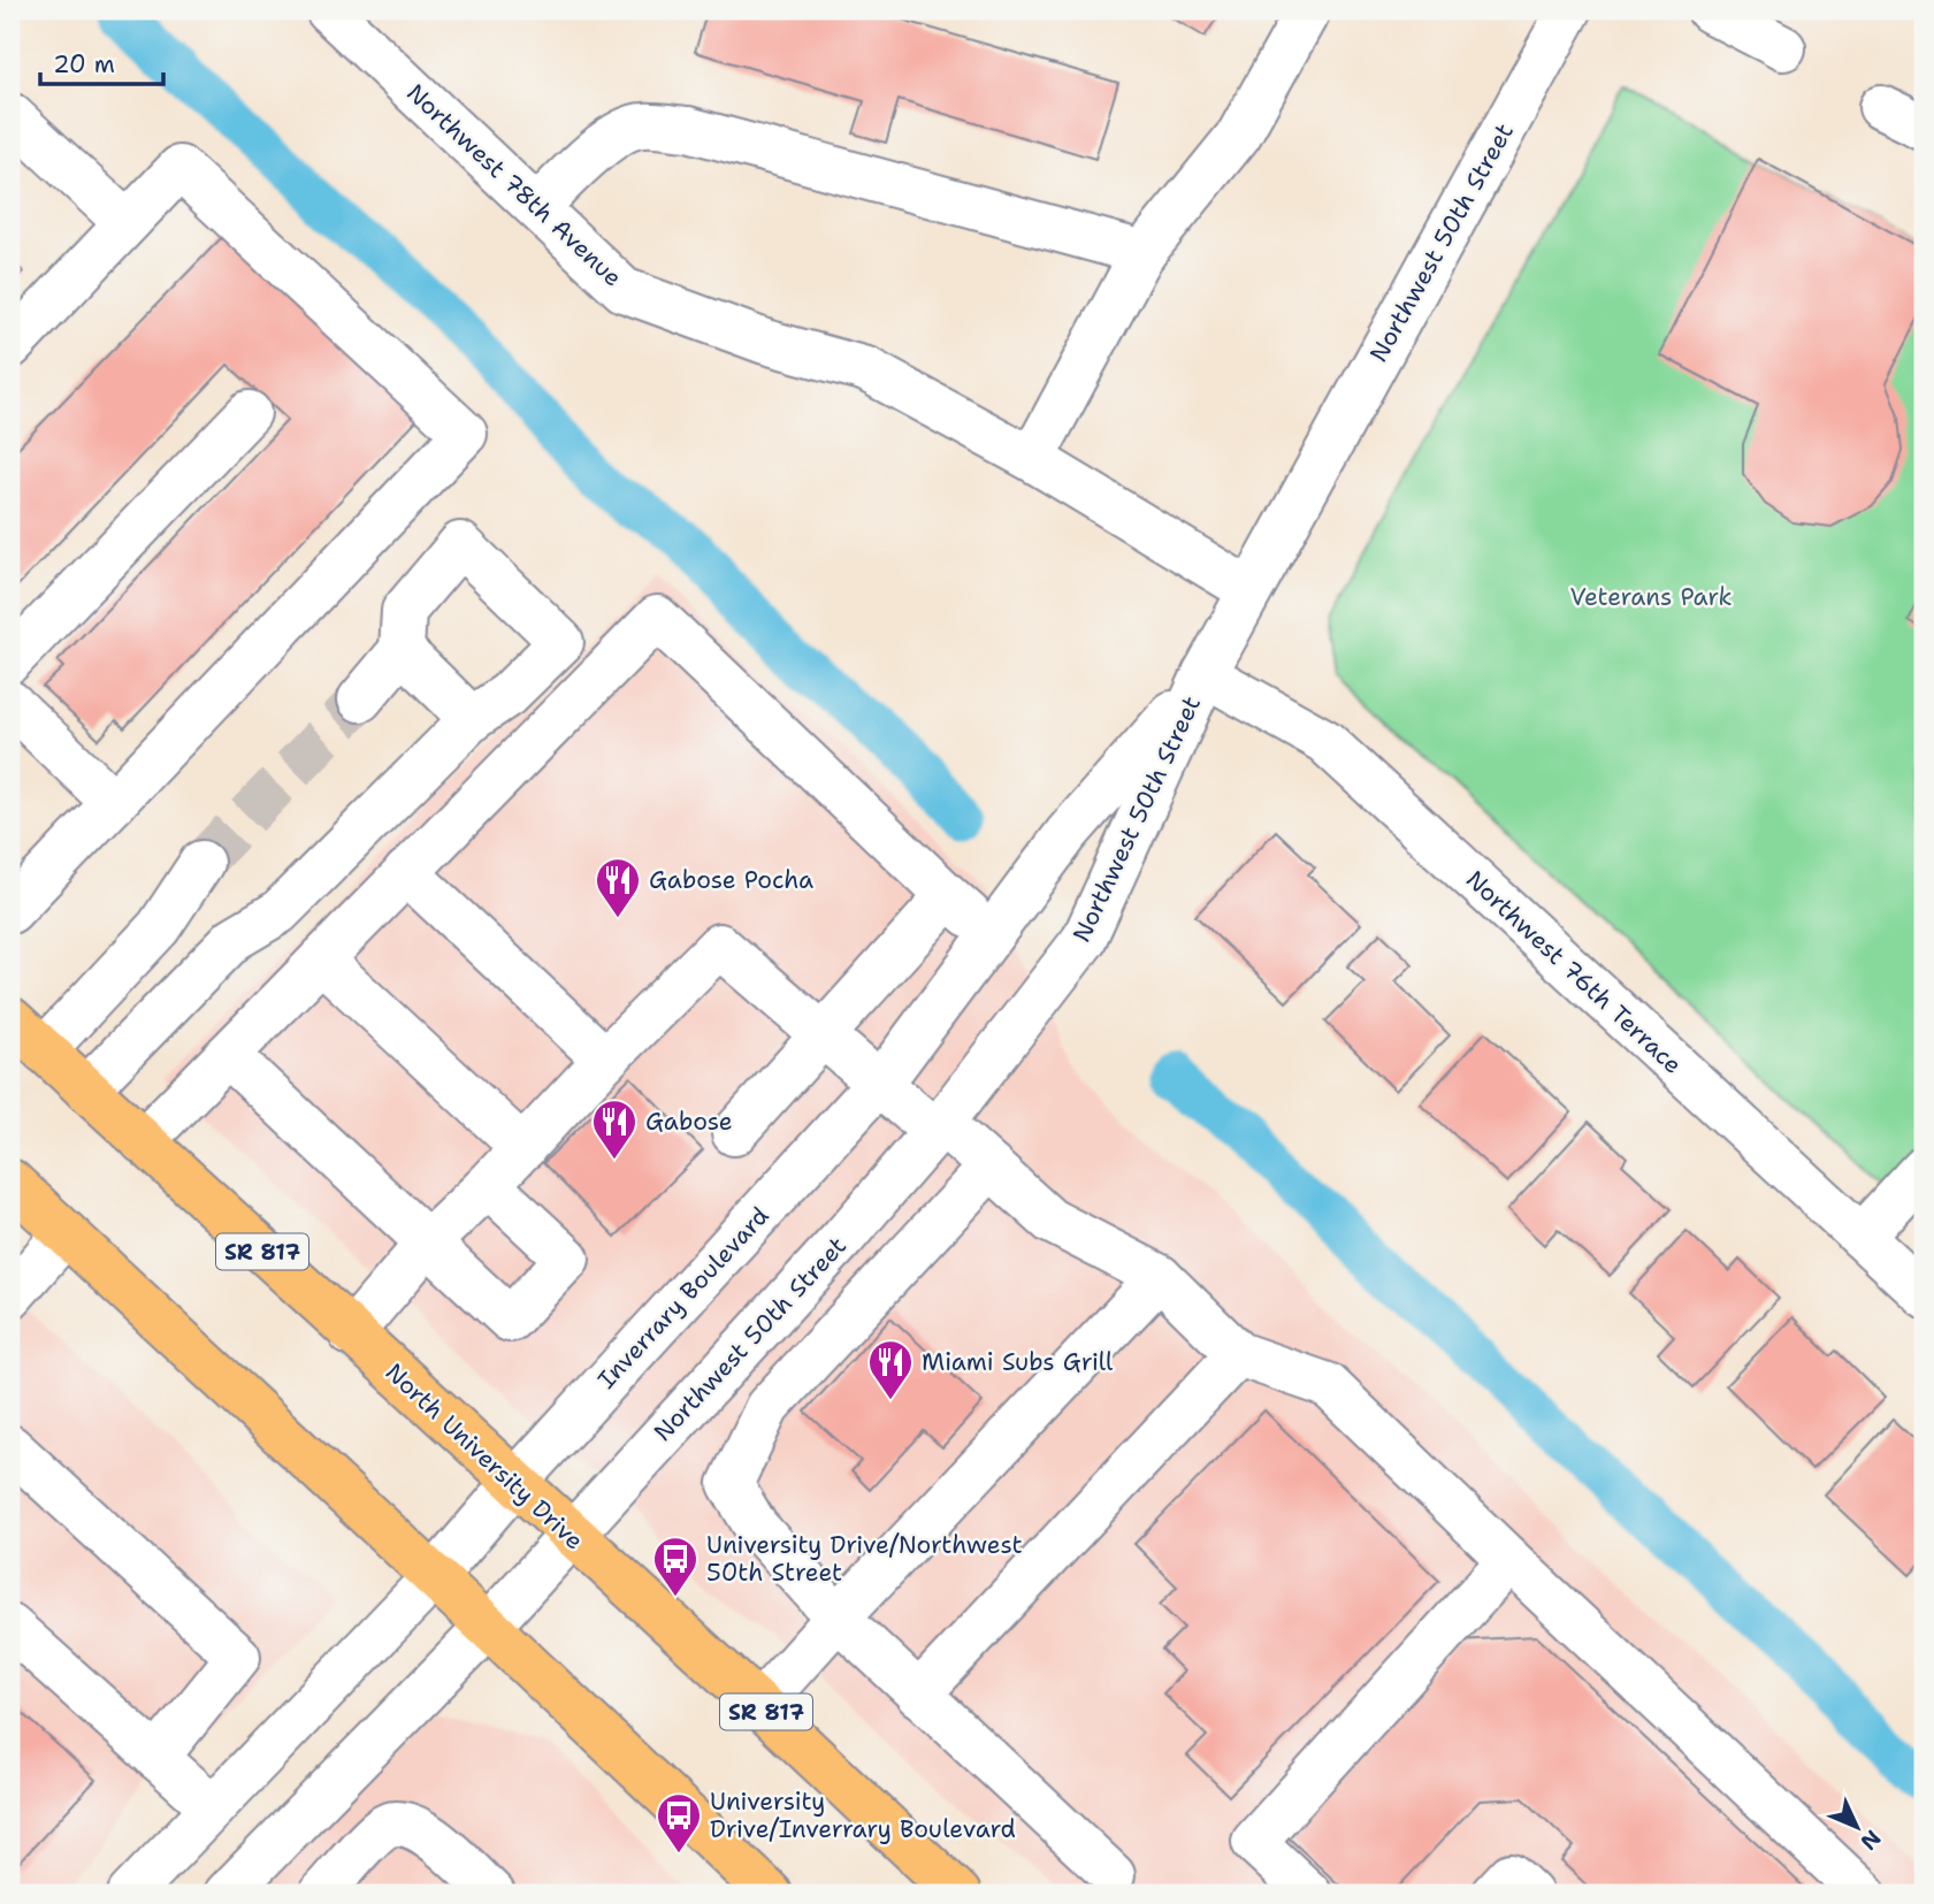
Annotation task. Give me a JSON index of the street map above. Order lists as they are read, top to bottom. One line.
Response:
{"streets":{"main road":["SR 817","North University Drive"],"street":["Northwest 78th Avenue","Northwest 50th Street","Northwest 76th Terrace","Inverrary Boulevard"]},"crossings":[["Northwest 50th Street","Northwest 76th Terrace"],["Northwest 50th Street","Inverrary Boulevard"],["Northwest 50th Street","North University Drive"],["Northwest 76th Terrace","Inverrary Boulevard"],["Inverrary Boulevard","North University Drive"]],"parks":["Veterans Park"],"places":{"restaurant":["Gabose Pocha","Gabose","Miami Subs Grill"],"bus stop":["University Drive/Northwest 50th Street","University Drive/Inverrary Boulevard"]},"scale_bar":"20 m","north":"bottom right"}
